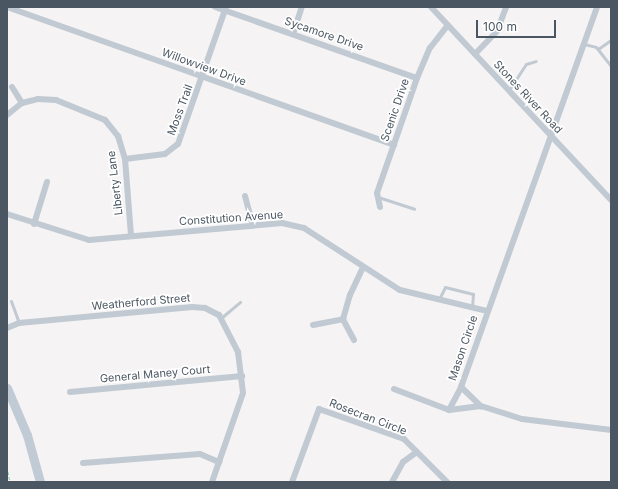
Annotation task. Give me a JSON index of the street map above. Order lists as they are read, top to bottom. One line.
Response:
{"streets":{"street":["Sycamore Drive","Willowview Drive","Stones River Road","Moss Trail","Scenic Drive","Liberty Lane","Constitution Avenue","Weatherford Street","Mason Circle","General Maney Court","Rosecran Circle"]},"crossings":[["Sycamore Drive","Moss Trail"],["Sycamore Drive","Scenic Drive"],["Willowview Drive","Moss Trail"],["Willowview Drive","Scenic Drive"],["Stones River Road","Scenic Drive"],["Stones River Road","Mason Circle"],["Moss Trail","Liberty Lane"],["Liberty Lane","Constitution Avenue"],["Constitution Avenue","Mason Circle"]],"scale_bar":"100 m"}
